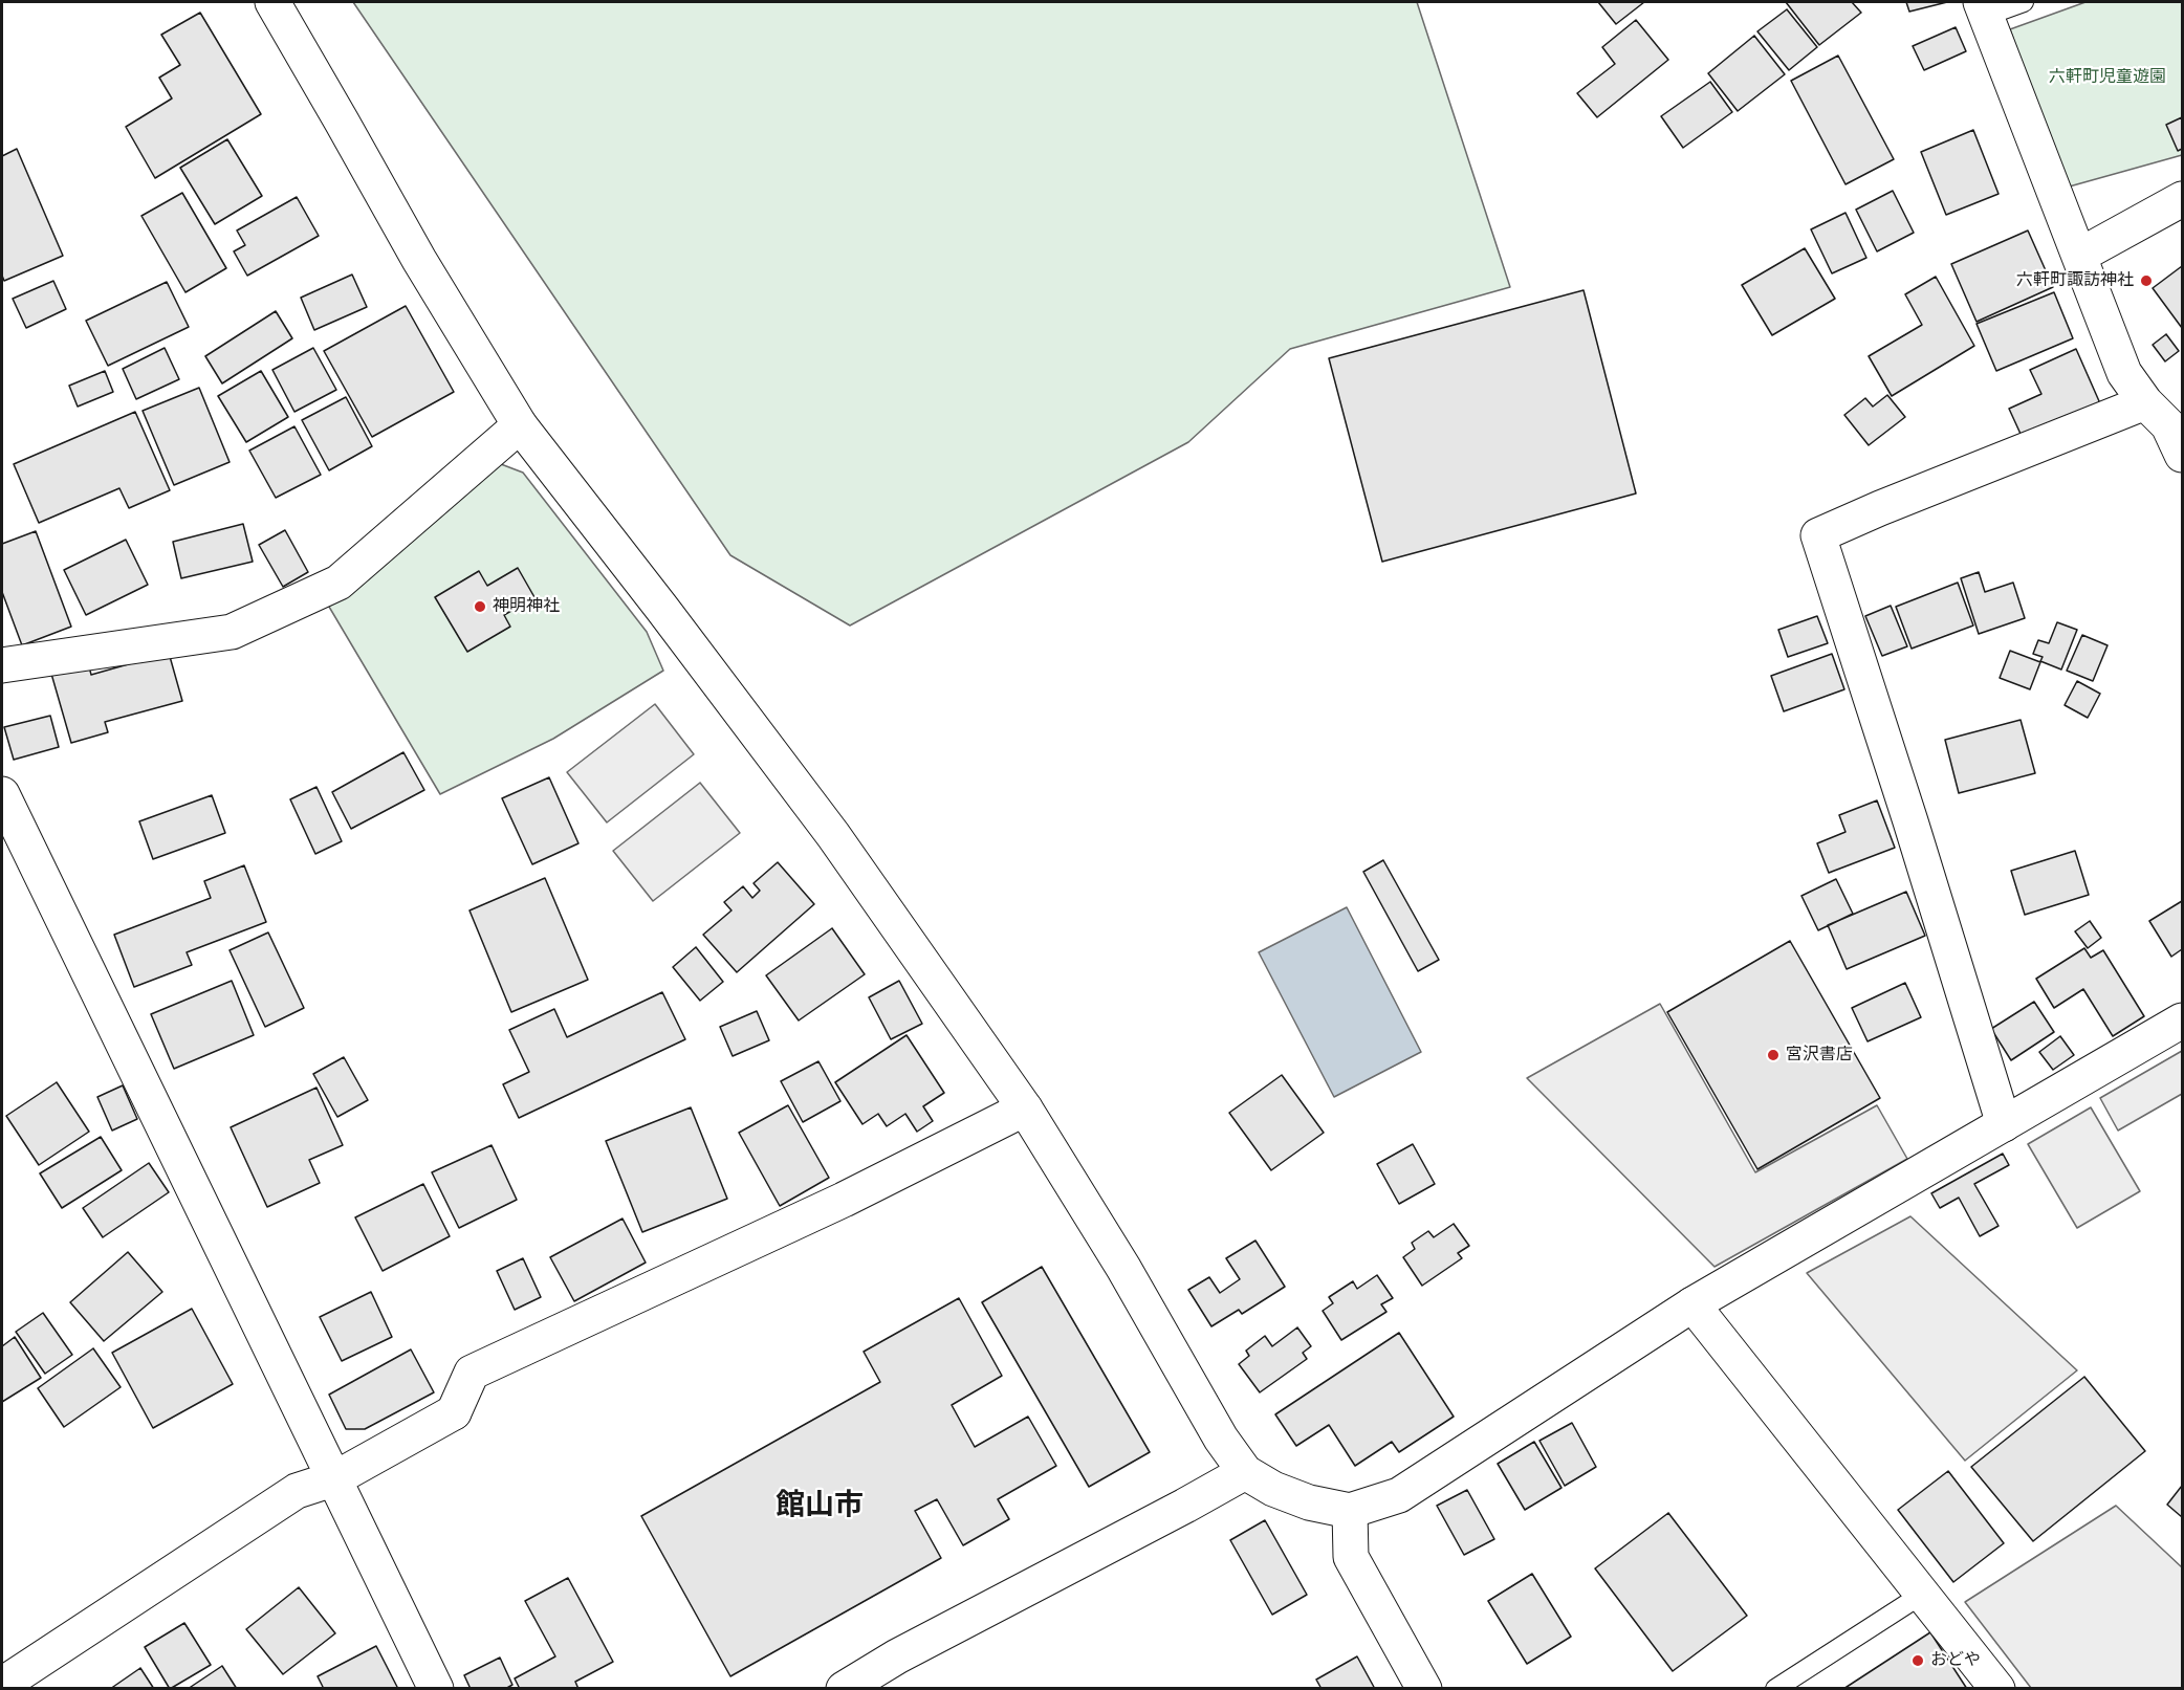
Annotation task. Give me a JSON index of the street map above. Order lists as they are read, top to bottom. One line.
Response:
{"districts":["館山市"],"parks":["六軒町児童遊園"],"places":["六軒町諏訪神社","神明神社","宮沢書店","おどや"]}
